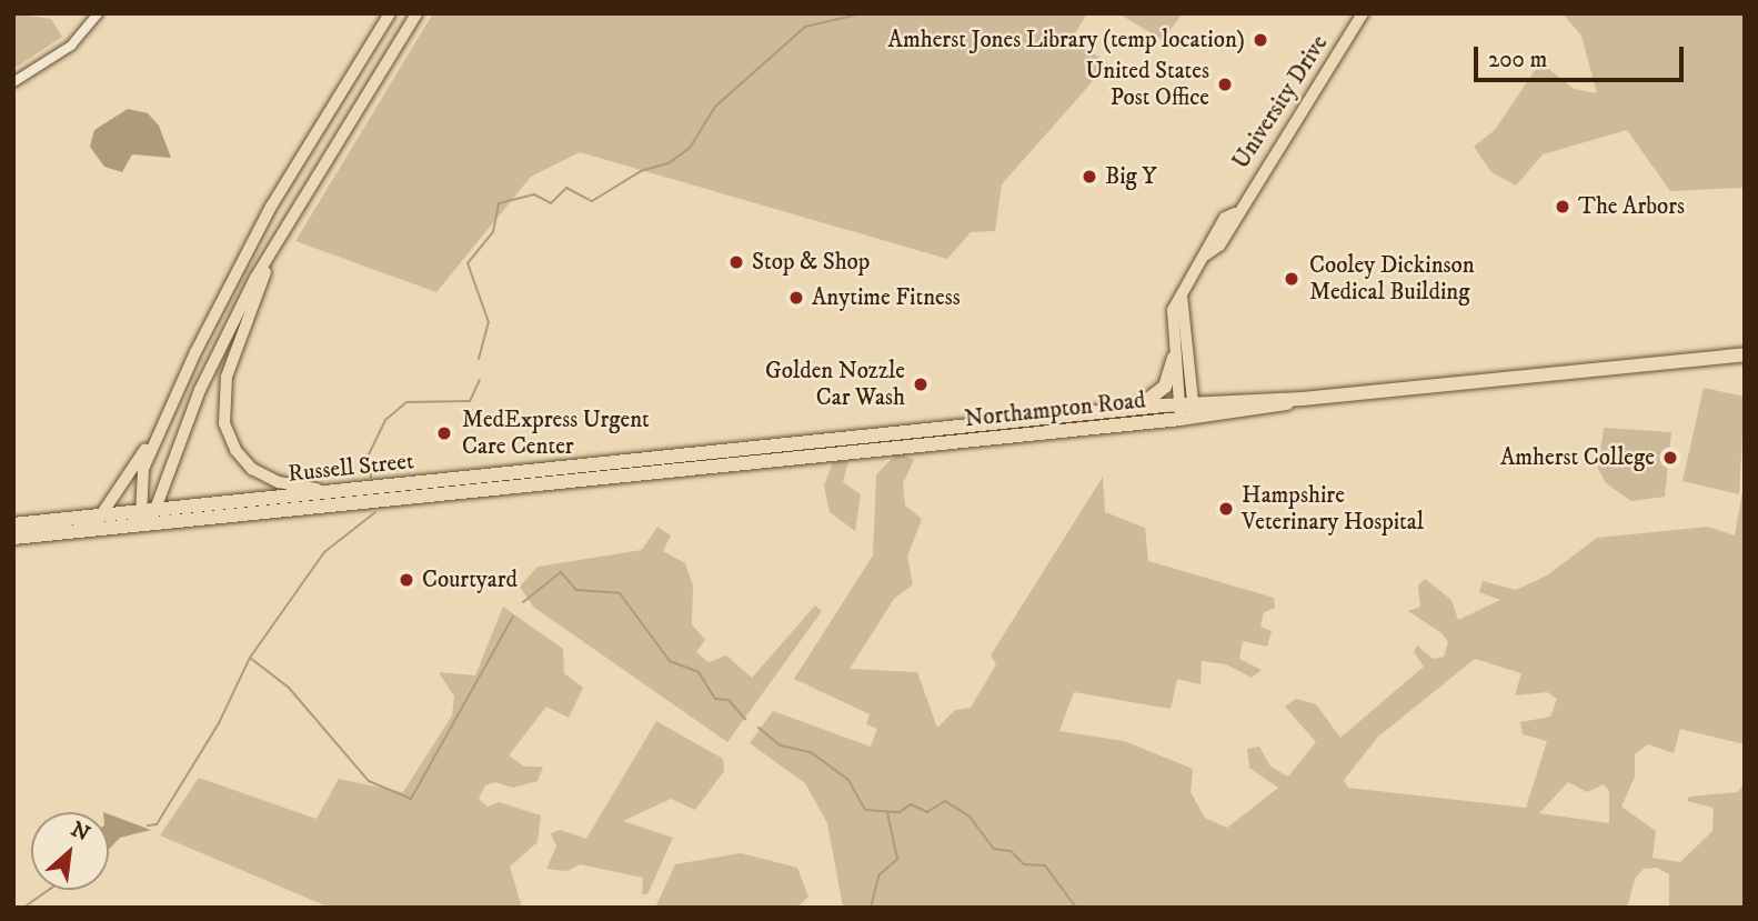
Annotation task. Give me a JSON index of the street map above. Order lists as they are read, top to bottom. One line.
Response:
{"streets":{"highway":["Northampton Road","Russell Street"],"main road":["University Drive"]},"crossings":[["University Drive","Northampton Road"],["Northampton Road","Russell Street"]],"places":["Amherst Jones Library (temp location)","United States Post Office","Big Y","The Arbors","Stop & Shop","Cooley Dickinson Medical Building","Anytime Fitness","Golden Nozzle Car Wash","MedExpress Urgent Care Center","Amherst College","Hampshire Veterinary Hospital","Courtyard"],"scale_bar":"200 m","north":"top right"}
